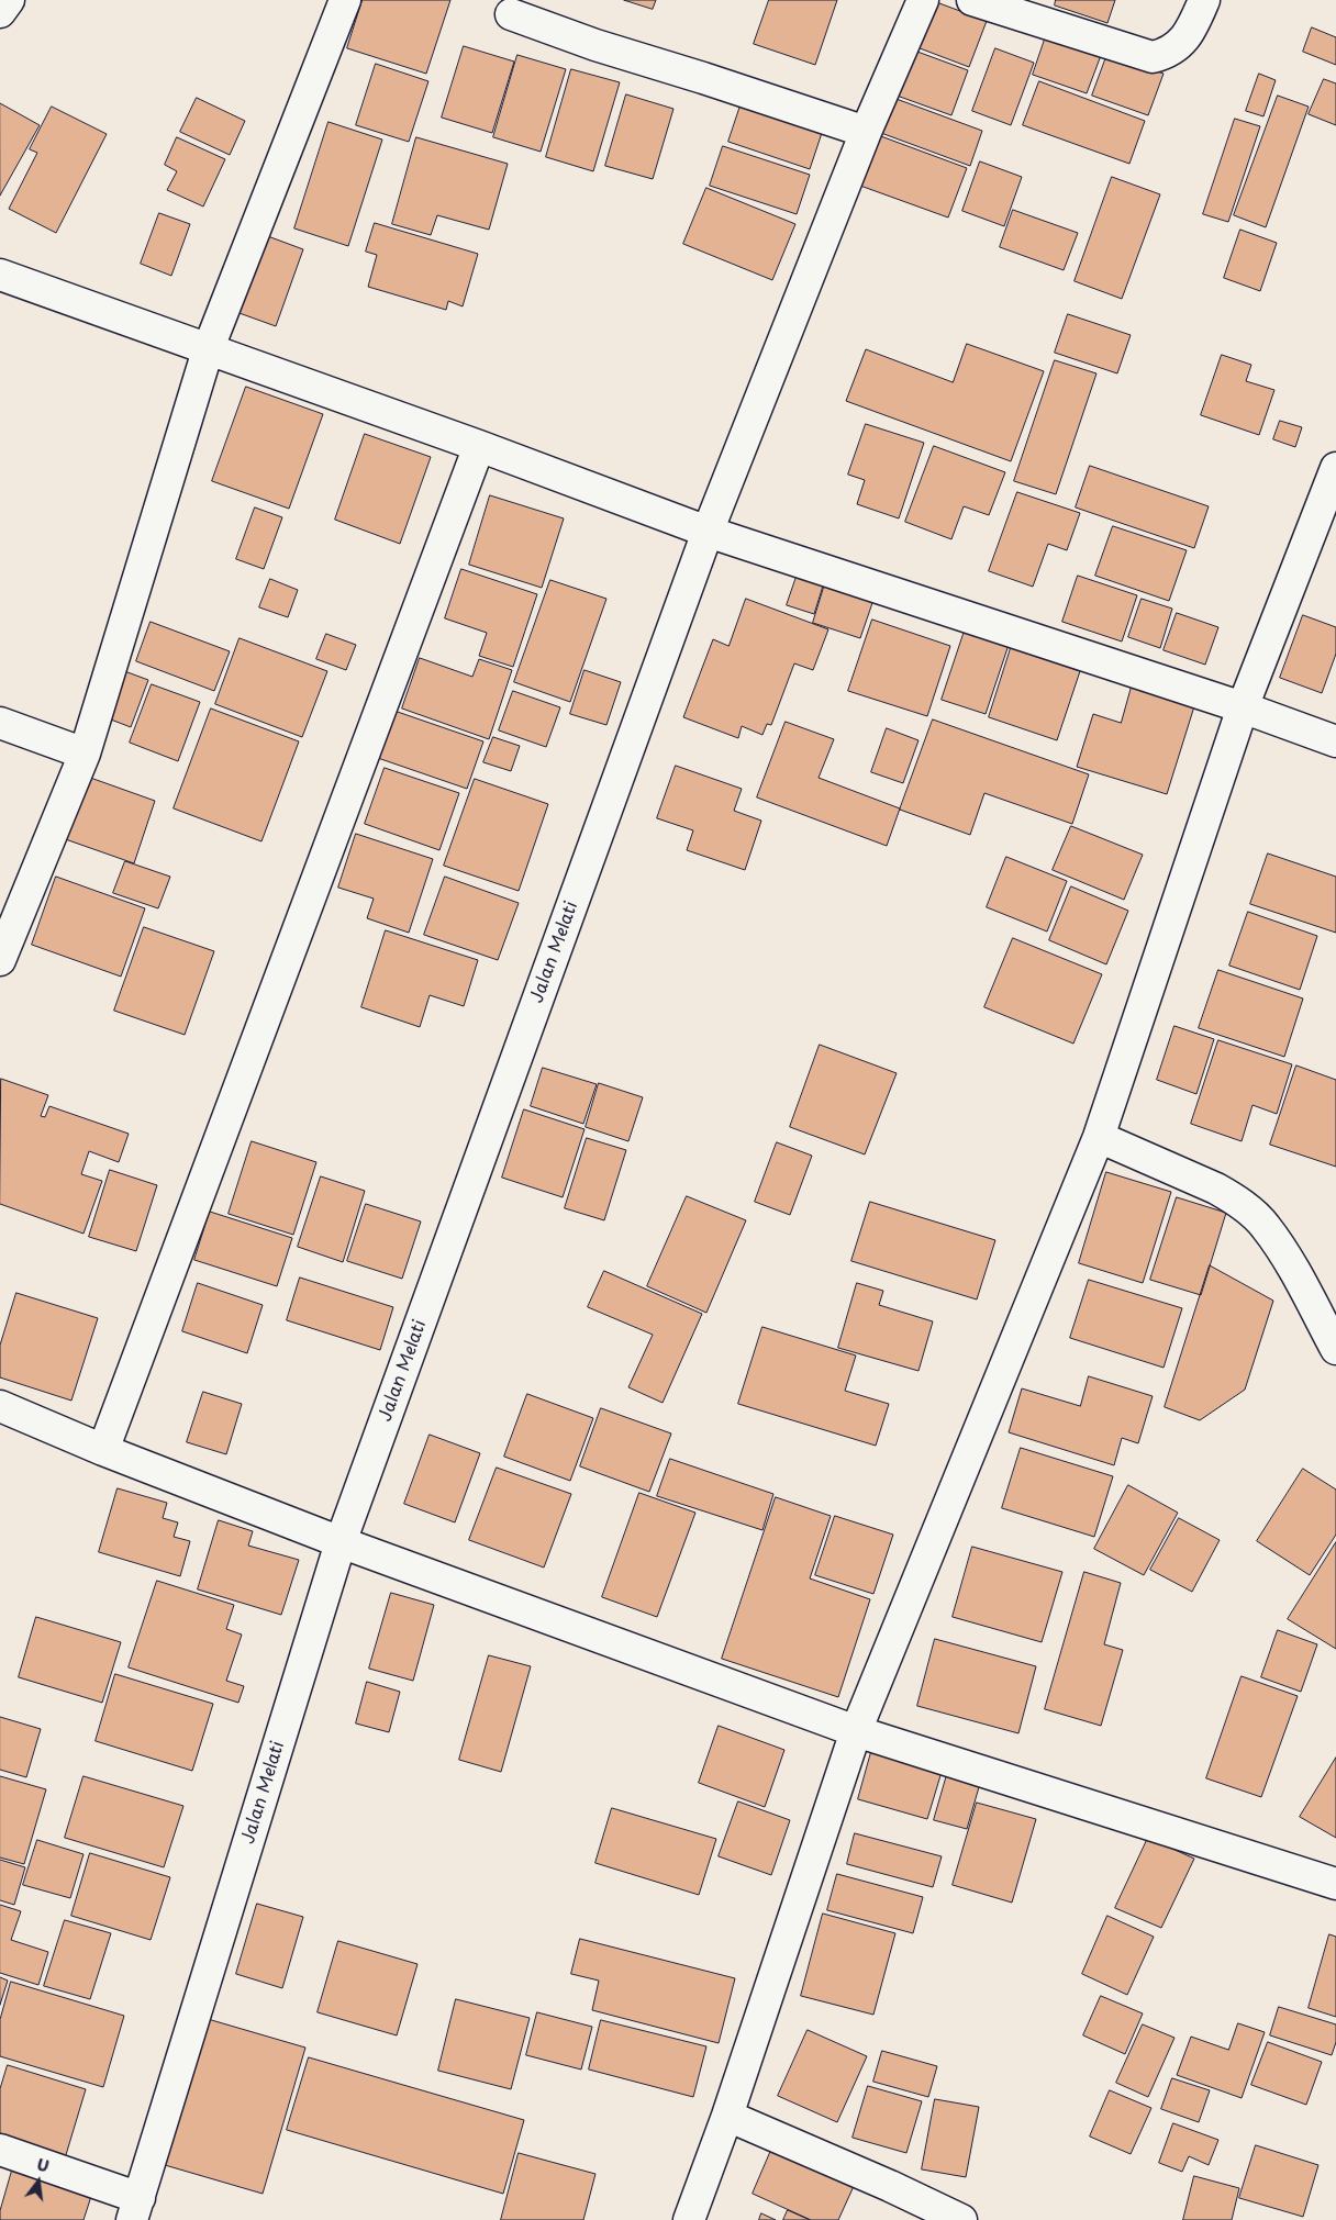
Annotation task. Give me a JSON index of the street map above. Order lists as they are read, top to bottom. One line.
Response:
{"streets":{"street":["Jalan Melati"]},"north":"top"}
